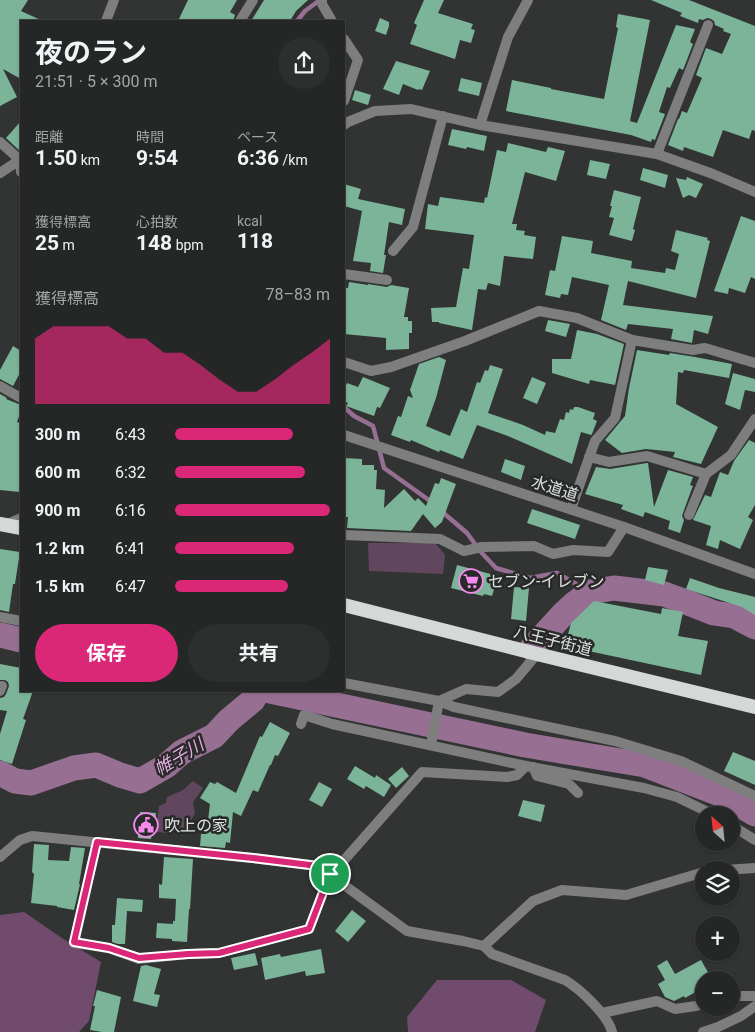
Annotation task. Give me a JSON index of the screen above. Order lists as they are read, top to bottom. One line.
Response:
{"streets":{"highway":["八王子街道"],"street":["水道道"]},"water":["帷子川"],"places":{"supermarket":["セブン-イレブン"],"public building":["吹上の家"]},"north":"top left","page":{"heading":["夜のラン","21:51 · 5 × 300 m"],"stats":[["距離","1.50 km"],["時間","9:54"],["ペース","6:36 /km"],["獲得標高","25 m"],["心拍数","148 bpm"],["kcal","118"]],"chart":["獲得標高","78–83 m"],"list":[{"name":"300 m","note":"6:43"},{"name":"600 m","note":"6:32"},{"name":"900 m","note":"6:16"},{"name":"1.2 km","note":"6:41"},{"name":"1.5 km","note":"6:47"}],"buttons":["保存","共有"],"map_buttons":["+","−"]}}
